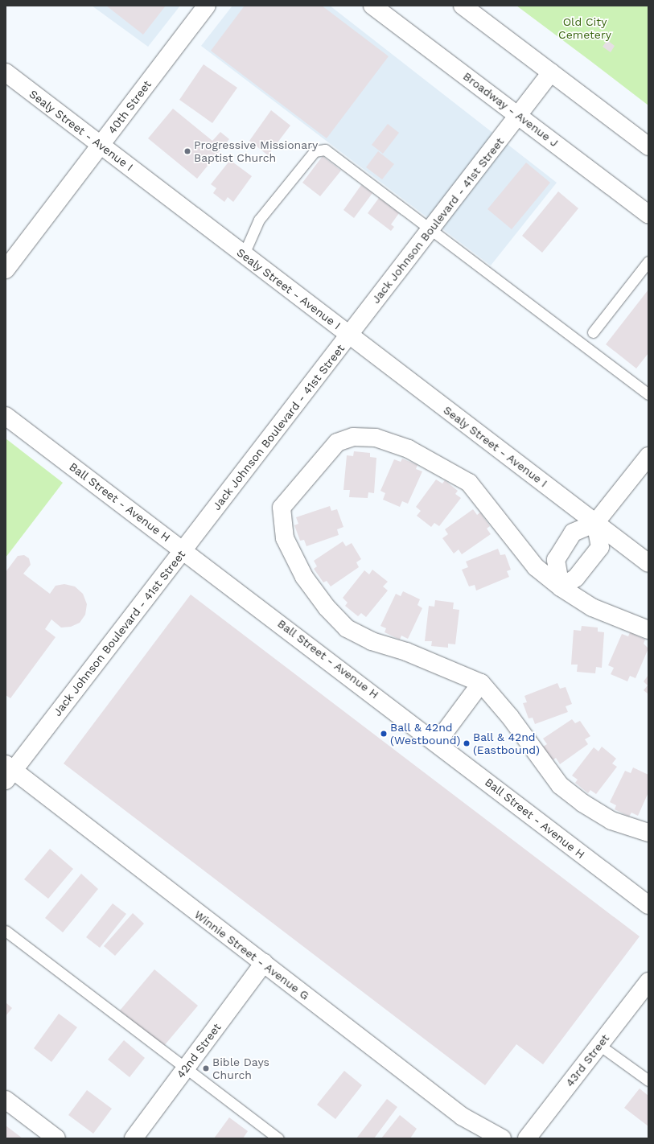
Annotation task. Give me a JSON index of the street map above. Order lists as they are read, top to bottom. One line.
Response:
{"streets":{"street":["40th Street","Broadway - Avenue J","Sealy Street - Avenue I","Jack Johnson Boulevard - 41st Street","Ball Street - Avenue H","Winnie Street - Avenue G","42nd Street","43rd Street"]},"crossings":[["40th Street","Sealy Street - Avenue I"],["Broadway - Avenue J","Jack Johnson Boulevard - 41st Street"],["Sealy Street - Avenue I","Jack Johnson Boulevard - 41st Street"],["Jack Johnson Boulevard - 41st Street","Ball Street - Avenue H"],["Jack Johnson Boulevard - 41st Street","Winnie Street - Avenue G"],["Winnie Street - Avenue G","42nd Street"]],"parks":["Old City Cemetery"],"places":["Progressive Missionary Baptist Church","Ball & 42nd (Westbound)","Ball & 42nd (Eastbound)","Bible Days Church"]}
